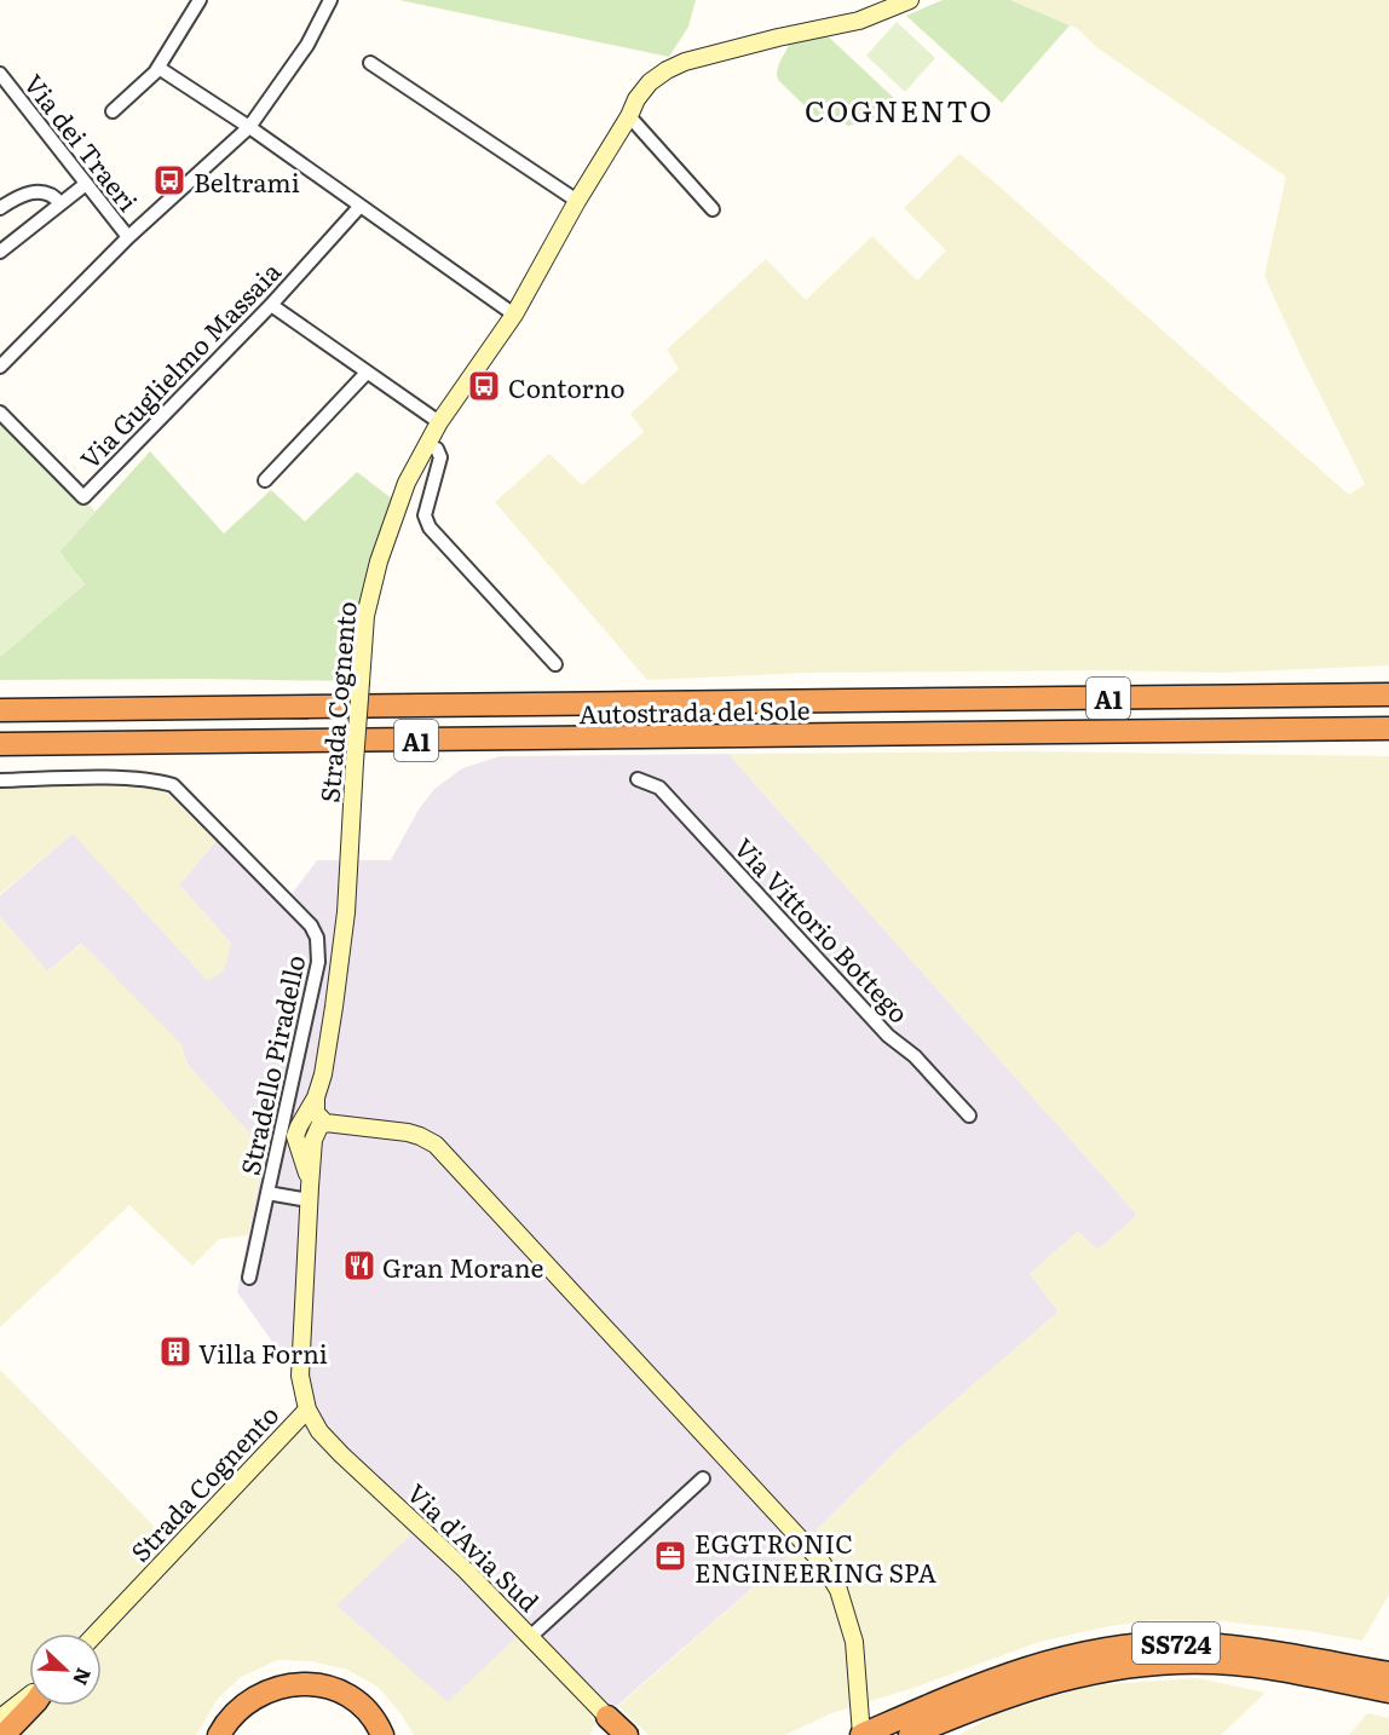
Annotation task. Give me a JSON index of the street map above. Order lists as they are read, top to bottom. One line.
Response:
{"streets":{"highway":["A1","Autostrada del Sole","SS724"],"street":["Via dei Traeri","Via Guglielmo Massaia","Strada Cognento","Via Vittorio Bottego","Stradello Piradello","Via d'Avia Sud"]},"crossings":[["Strada Cognento","Via d'Avia Sud"]],"districts":["COGNENTO"],"places":{"bus stop":["Beltrami","Contorno"],"restaurant":["Gran Morane"],"building":["Villa Forni"],"office":["EGGTRONIC ENGINEERING SPA"]},"north":"bottom right"}
